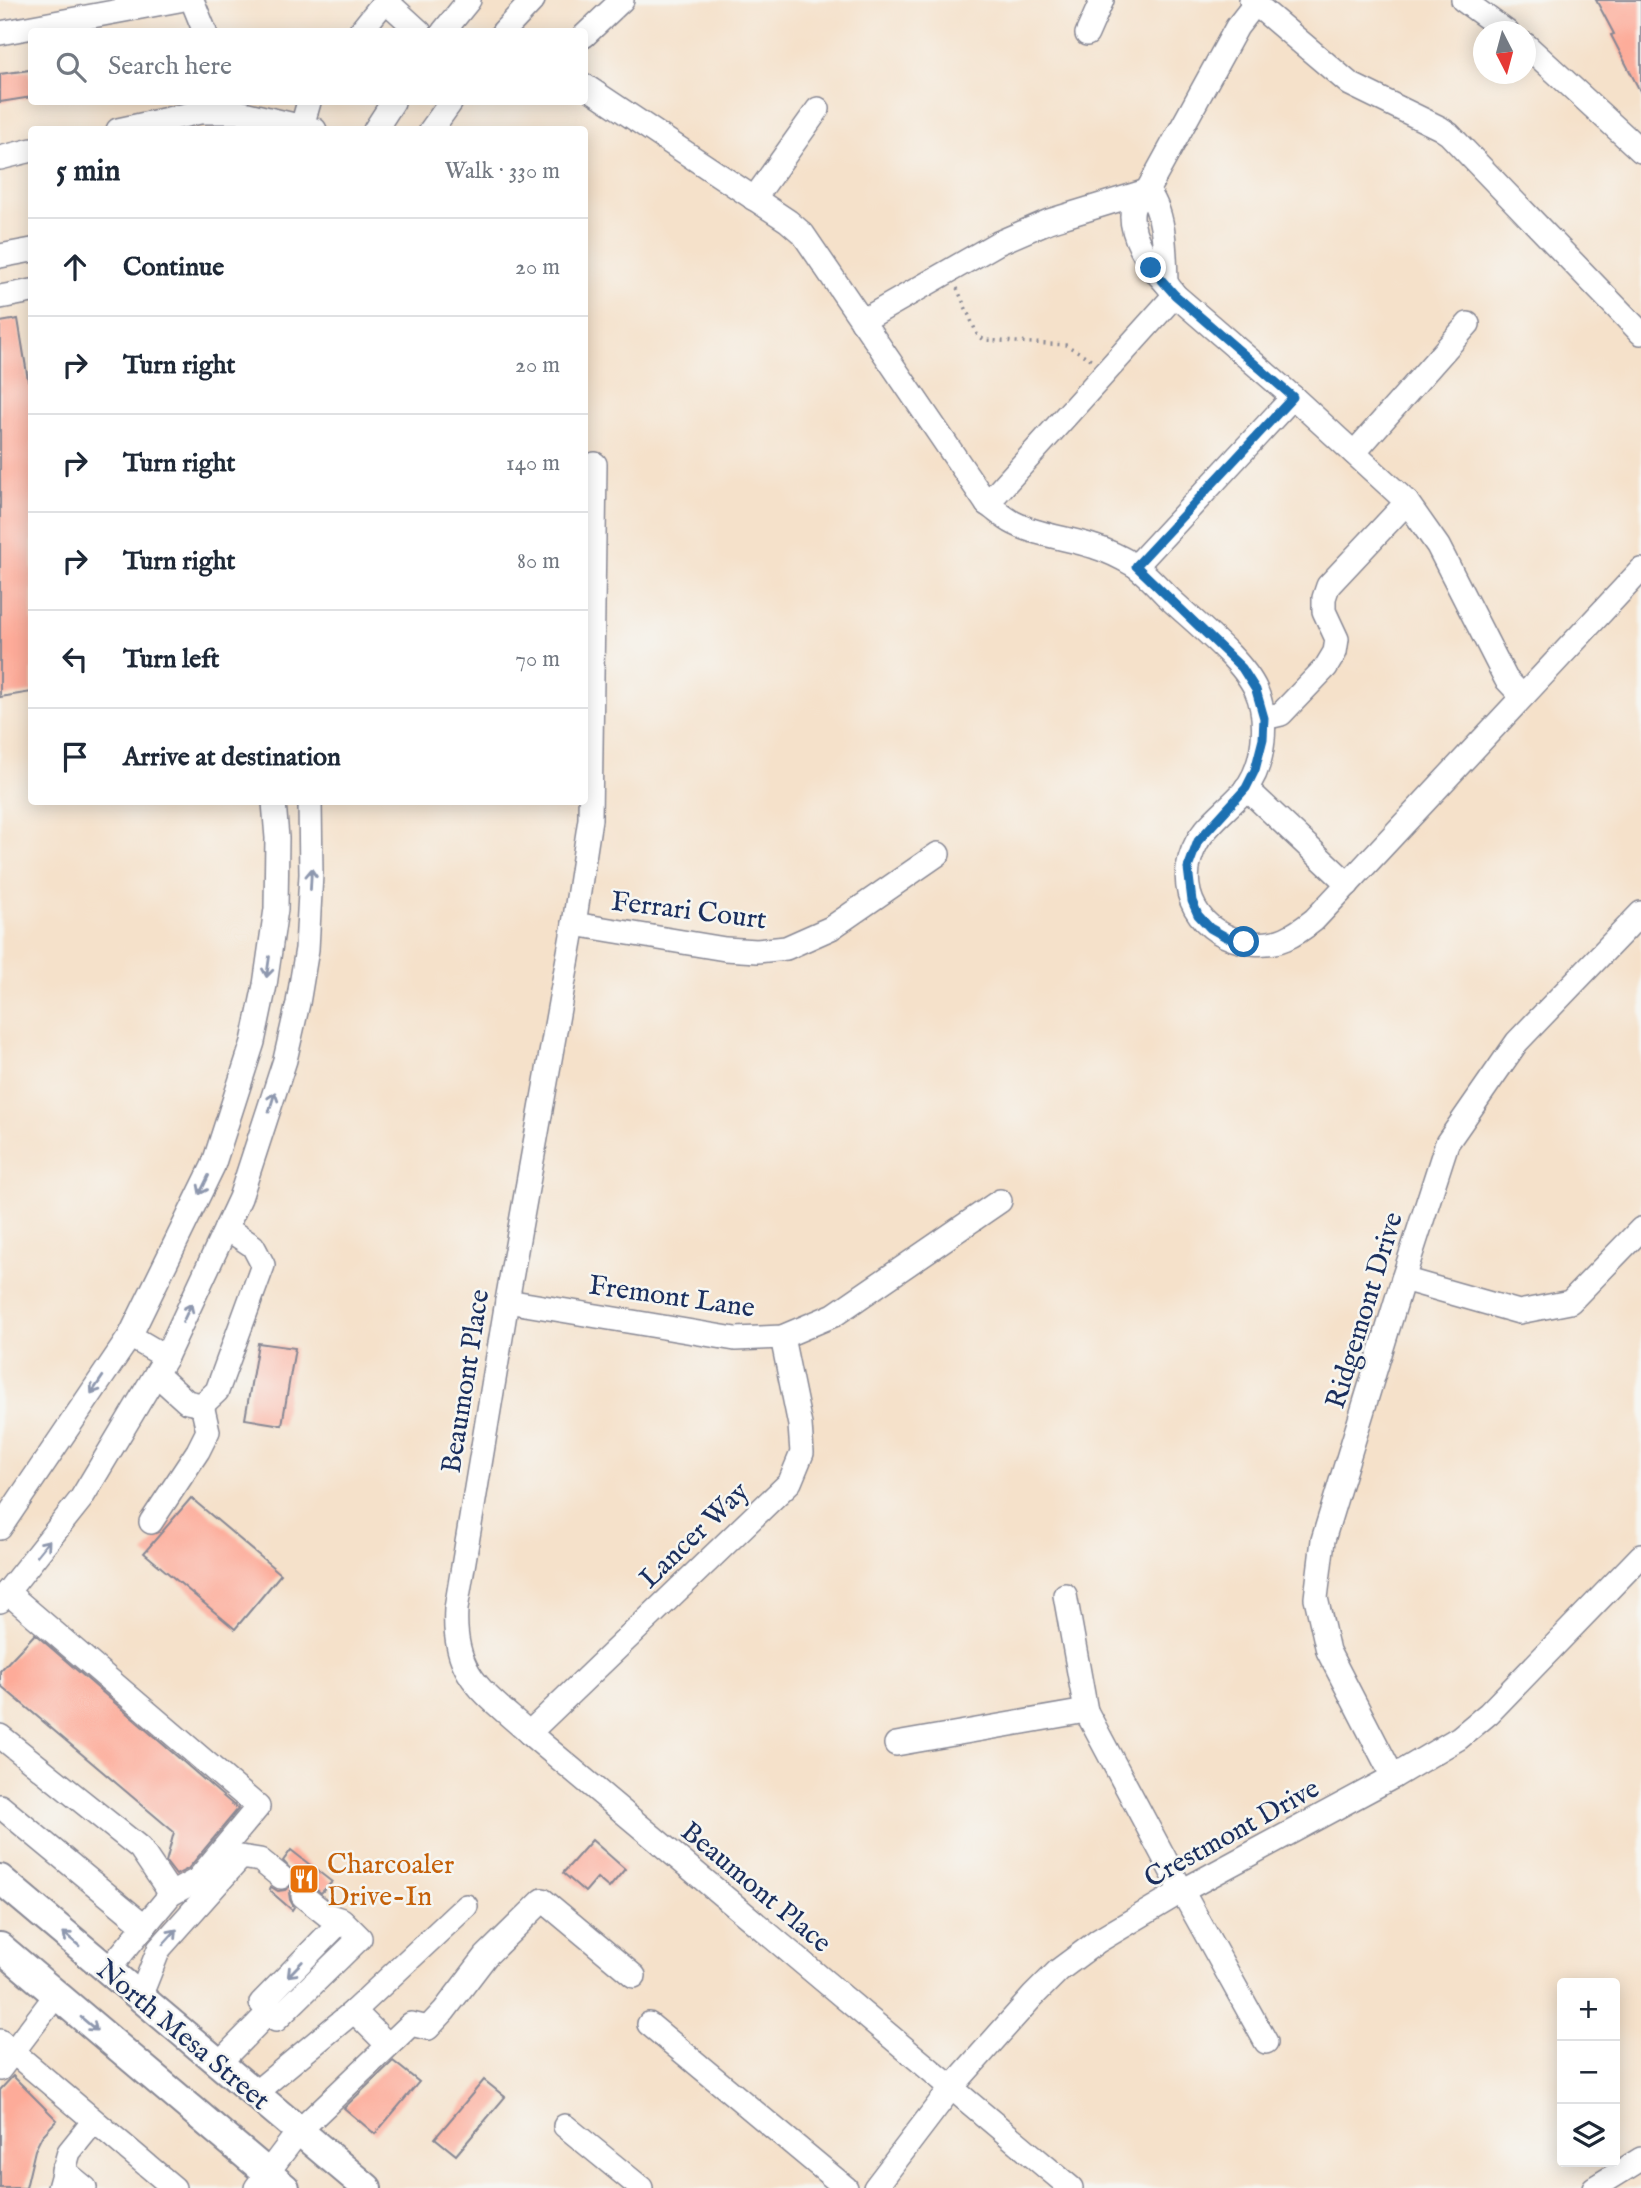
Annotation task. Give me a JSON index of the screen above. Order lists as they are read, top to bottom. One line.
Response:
{"streets":{"main road":["North Mesa Street"],"street":["Ferrari Court","Fremont Lane","Ridgemont Drive","Beaumont Place","Lancer Way","Crestmont Drive"]},"crossings":[["Ferrari Court","Beaumont Place"],["Fremont Lane","Beaumont Place"],["Fremont Lane","Lancer Way"],["Ridgemont Drive","Crestmont Drive"],["Beaumont Place","Lancer Way"],["Beaumont Place","Crestmont Drive"]],"places":{"restaurant":["Charcoaler Drive-In"]},"north":"bottom","page":{"search":"Search here","heading":["5 min","Walk · 330 m"],"list":[["Continue","20 m"],["Turn right","20 m"],["Turn right","140 m"],["Turn right","80 m"],["Turn left","70 m"],"Arrive at destination"],"map_buttons":["+","−"]}}
